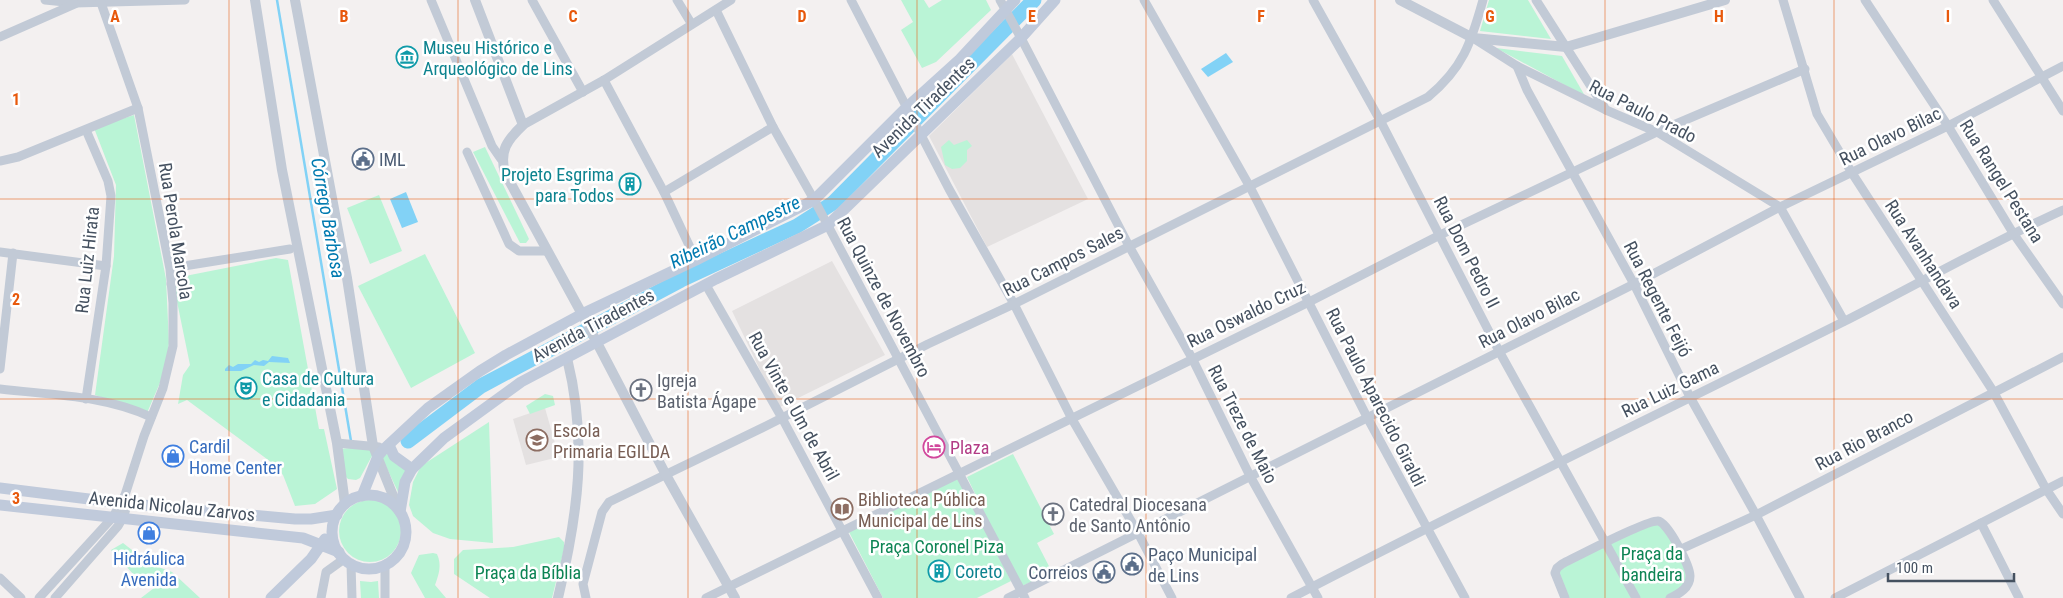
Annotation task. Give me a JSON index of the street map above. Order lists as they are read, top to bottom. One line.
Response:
{"streets":{"main road":["Avenida Tiradentes","Avenida Nicolau Zarvos"],"street":["Rua Paulo Prado","Rua Olavo Bilac","Rua Rangel Pestana","Rua Perola Marcola","Rua Dom Pedro II","Rua Avanhandava","Rua Luiz Hirata","Rua Campos Sales","Rua Quinze de Novembro","Rua Regente Feijó","Rua Oswaldo Cruz","Rua Luiz Gama","Rua Paulo Aparecido Giraldi","Rua Vinte e Um de Abril","Rua Treze de Maio","Rua Rio Branco"]},"crossings":[["Avenida Tiradentes","Rua Quinze de Novembro"],["Avenida Tiradentes","Rua Vinte e Um de Abril"],["Avenida Tiradentes","Rua Treze de Maio"],["Avenida Tiradentes","Avenida Nicolau Zarvos"],["Rua Paulo Prado","Rua Olavo Bilac"],["Rua Paulo Prado","Rua Campos Sales"],["Rua Paulo Prado","Rua Regente Feijó"],["Rua Paulo Prado","Rua Oswaldo Cruz"],["Rua Paulo Prado","Rua Luiz Gama"],["Rua Olavo Bilac","Rua Rangel Pestana"],["Rua Olavo Bilac","Rua Dom Pedro II"],["Rua Olavo Bilac","Rua Avanhandava"],["Rua Olavo Bilac","Rua Quinze de Novembro"],["Rua Olavo Bilac","Rua Regente Feijó"],["Rua Olavo Bilac","Rua Paulo Aparecido Giraldi"],["Rua Olavo Bilac","Rua Treze de Maio"],["Rua Rangel Pestana","Rua Luiz Gama"],["Rua Perola Marcola","Avenida Nicolau Zarvos"],["Rua Dom Pedro II","Rua Campos Sales"],["Rua Dom Pedro II","Rua Oswaldo Cruz"],["Rua Dom Pedro II","Rua Luiz Gama"],["Rua Avanhandava","Rua Oswaldo Cruz"],["Rua Avanhandava","Rua Luiz Gama"],["Rua Avanhandava","Rua Rio Branco"],["Rua Campos Sales","Rua Quinze de Novembro"],["Rua Campos Sales","Rua Paulo Aparecido Giraldi"],["Rua Campos Sales","Rua Vinte e Um de Abril"],["Rua Campos Sales","Rua Treze de Maio"],["Rua Quinze de Novembro","Rua Oswaldo Cruz"],["Rua Regente Feijó","Rua Oswaldo Cruz"],["Rua Regente Feijó","Rua Luiz Gama"],["Rua Regente Feijó","Rua Rio Branco"],["Rua Oswaldo Cruz","Rua Paulo Aparecido Giraldi"],["Rua Oswaldo Cruz","Rua Vinte e Um de Abril"],["Rua Oswaldo Cruz","Rua Treze de Maio"],["Rua Luiz Gama","Rua Paulo Aparecido Giraldi"],["Rua Luiz Gama","Rua Treze de Maio"]],"water":["Córrego Barbosa","Ribeirão Campestre"],"parks":["Praça Coronel Piza","Praça da bandeira","Praça da Bíblia"],"places":{"museum":["Museu Histórico e Arqueológico de Lins"],"public building":["IML","Paço Municipal de Lins","Correios"],"building":["Projeto Esgrima para Todos","Coreto"],"theatre":["Casa de Cultura e Cidadania"],"church":["Igreja Batista Ágape","Catedral Diocesana de Santo Antônio"],"school or university":["Escola Primaria EGILDA"],"hotel":["Plaza"],"shop":["Cardil Home Center","Hidráulica Avenida"],"library":["Biblioteca Pública Municipal de Lins"]},"scale_bar":"100 m","grid":{"columns":["A","B","C","D","E","F","G","H","I"],"rows":["1","2","3"]}}
